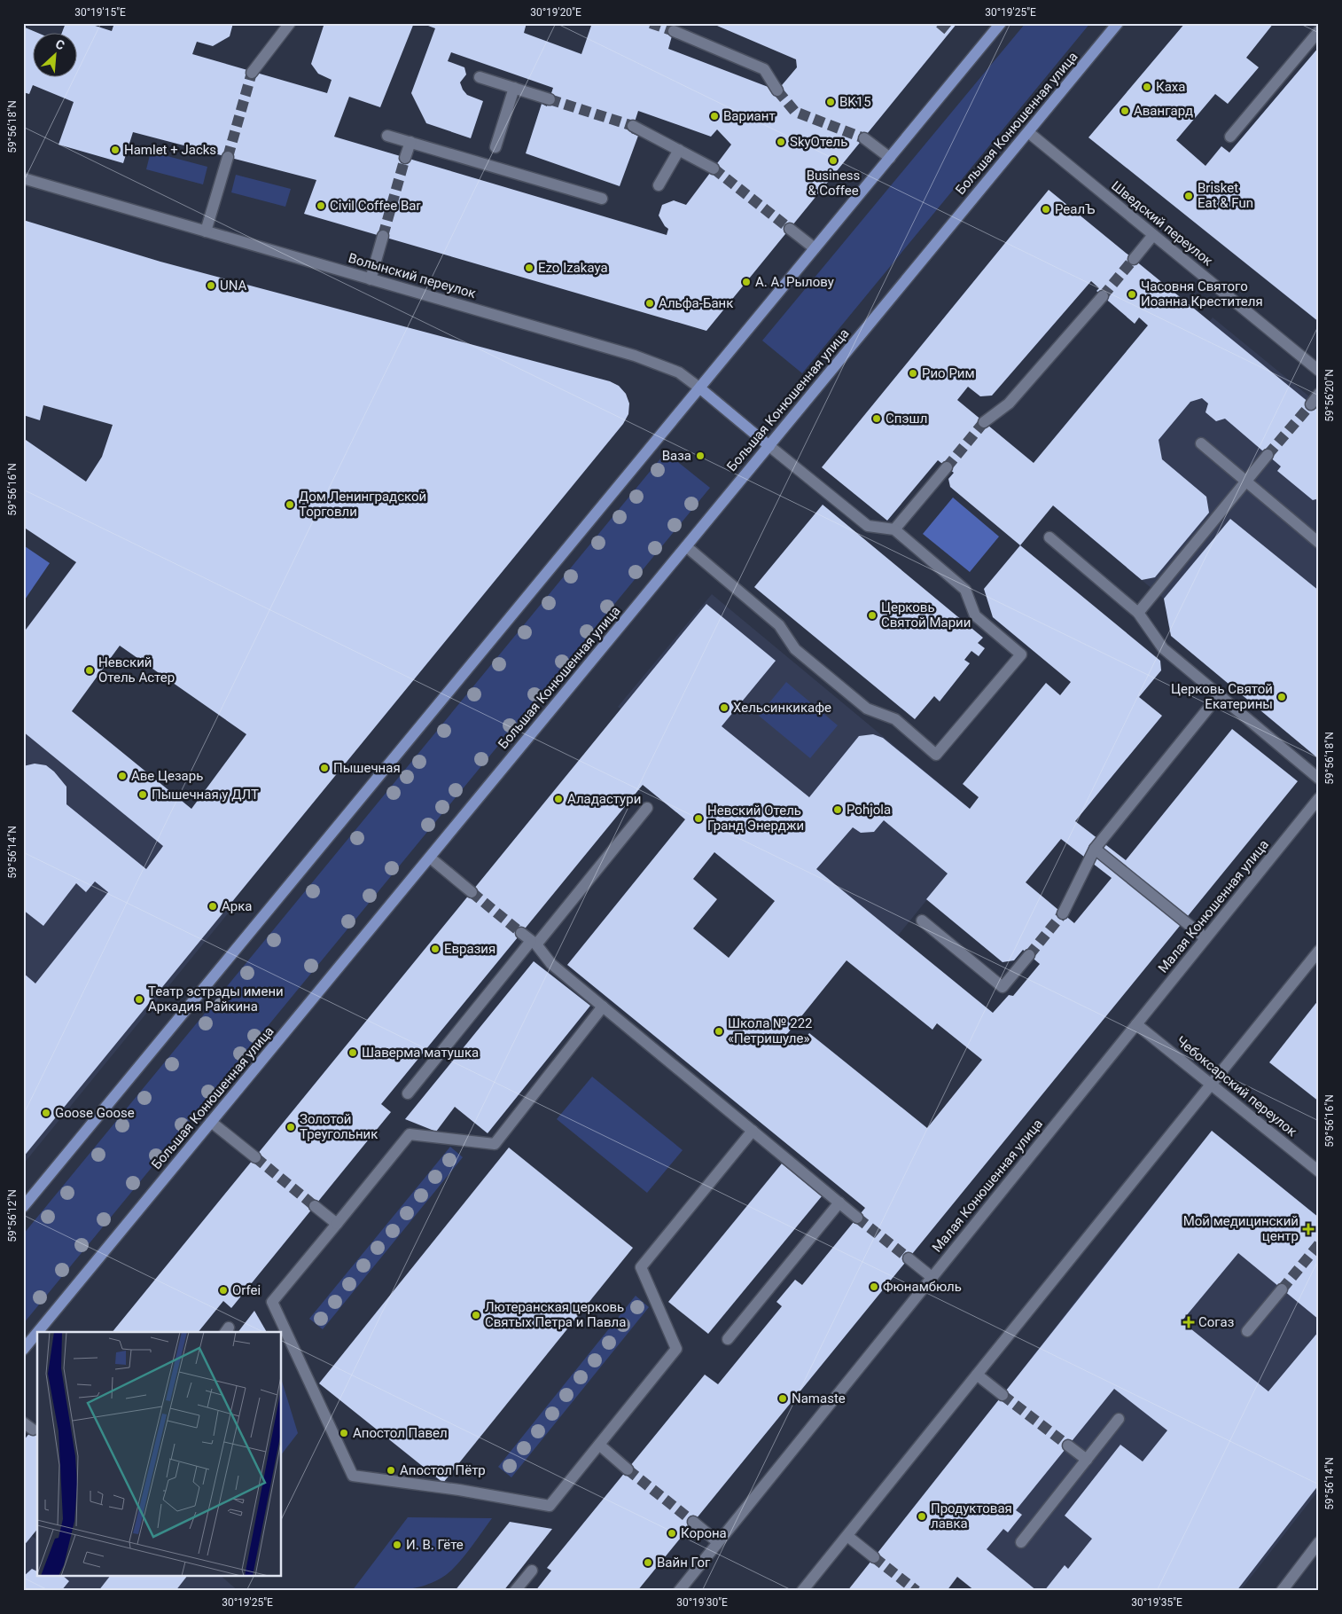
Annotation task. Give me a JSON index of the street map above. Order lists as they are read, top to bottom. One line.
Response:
{"streets":{"main road":["Большая Конюшенная улица","Волынский переулок"],"street":["Шведский переулок","Малая Конюшенная улица","Чебоксарский переулок"]},"crossings":[["Большая Конюшенная улица","Шведский переулок"],["Большая Конюшенная улица","Волынский переулок"],["Малая Конюшенная улица","Чебоксарский переулок"]],"places":{"other":["Каха","BK15","Авангард","Вариант","SkyОтель","Hamlet + Jacks","Business & Coffee","Brisket Eat & Fun","Civil Coffee Bar","РеалЪ","Ezo Izakaya","А. А. Рылову","UNA","Часовня Святого Иоанна Крестителя","Альфа-Банк","Рио Рим","Спэшл","Ваза","Дом Ленинградской Торговли","Церковь Святой Марии","Невский Отель Астер","Церковь Cвятой Екатерины","Хельсинкикафе","Пышечная","Аве Цезарь","Пышечная у ДЛТ","Аладастури","Pohjola","Невский Отель Гранд Энерджи","Арка","Евразия","Театр эстрады имени Аркадия Райкина","Школа № 222 «Петришуле»","Шаверма матушка","Goose Goose","Золотой Треугольник","Фюнамбюль","Orfei","Лютеранская церковь Святых Петра и Павла","Namaste","Апостол Павел","Апостол Пётр","Продуктовая лавка","Корона","И. В. Гёте","Вайн Гог"],"health":["Мой медицинский центр","Согаз"]},"north":"top right","coordinates":["30°19'15\"E","30°19'20\"E","30°19'25\"E","59°56'18\"N","59°56'20\"N","59°56'16\"N","59°56'14\"N","59°56'12\"N","30°19'30\"E","30°19'35\"E"]}
